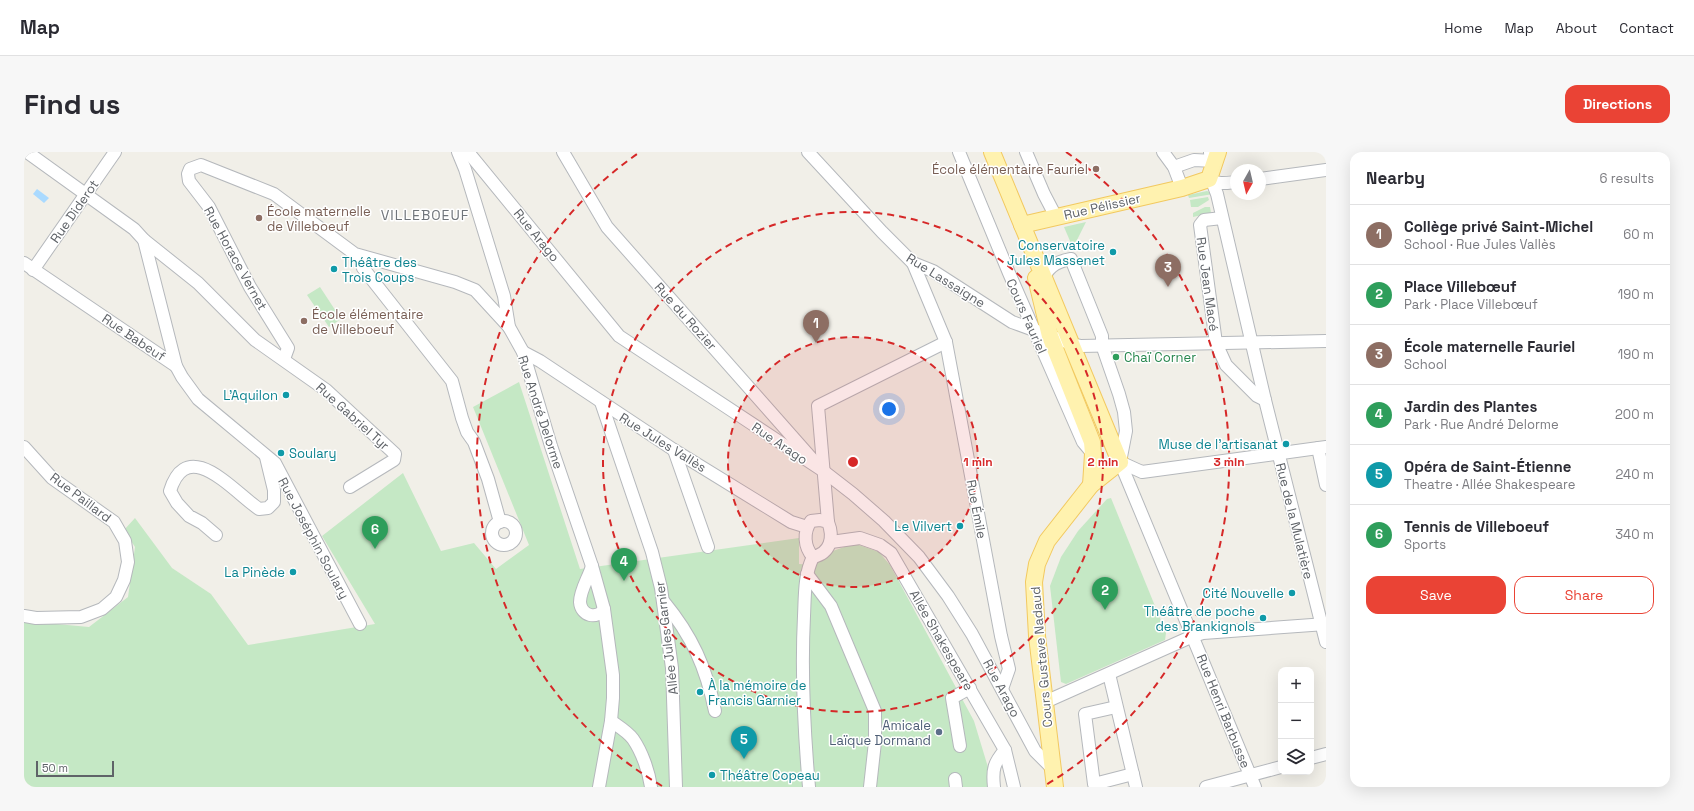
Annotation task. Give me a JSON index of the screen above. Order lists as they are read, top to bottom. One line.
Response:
{"streets":{"main road":["Rue Pélissier","Cours Fauriel","Cours Gustave Nadaud"],"street":["Rue Diderot","Rue Arago","Rue Horace Vernet","Rue Lassaigne","Rue Jean Macé","Rue du Rozier","Rue Babeuf","Rue André Delorme","Rue Gabriel Tyr","Rue Jules Vallès","Rue Paillard","Rue Émile","Rue de la Mulatière","Rue Joséphin Soulary","Allée Jules Garnier","Allée Shakespeare","Rue Henri Barbusse"]},"crossings":[["Rue Pélissier","Cours Fauriel"],["Rue Pélissier","Rue de la Mulatière"],["Rue Diderot","Rue Babeuf"],["Rue Arago","Rue du Rozier"],["Rue Arago","Rue Émile"],["Rue Arago","Cours Gustave Nadaud"],["Rue Horace Vernet","Rue André Delorme"],["Rue Horace Vernet","Rue Gabriel Tyr"],["Rue Lassaigne","Cours Fauriel"],["Rue Lassaigne","Rue Émile"],["Rue Jean Macé","Rue de la Mulatière"],["Cours Fauriel","Cours Gustave Nadaud"],["Cours Fauriel","Rue Henri Barbusse"],["Rue Babeuf","Rue Joséphin Soulary"],["Rue André Delorme","Rue Jules Vallès"],["Rue Jules Vallès","Allée Jules Garnier"],["Rue Jules Vallès","Allée Shakespeare"],["Cours Gustave Nadaud","Rue Henri Barbusse"]],"districts":["VILLEBOEUF"],"places":["École élémentaire Fauriel","École maternelle de Villeboeuf","Conservatoire Jules Massenet","Théâtre des Trois Coups","École élémentaire de Villeboeuf","Chaï Corner","L'Aquilon","Muse de l'artisanat","Soulary","Le Vilvert","La Pinède","Cité Nouvelle","Théâtre de poche des Brankignols","À la mémoire de Francis Garnier","Amicale Laïque Dormand","Théâtre Copeau"],"scale_bar":"50 m","north":"bottom","page":{"header":"Map","nav":["Home","Map","About","Contact"],"buttons":["Directions",["Save","Share"]],"title":"Find us","heading":["Nearby","6 results"],"list":[{"mark":"1","name":"Collège privé Saint-Michel","note":"School · Rue Jules Vallès","value":"60 m"},{"mark":"2","name":"Place Villebœuf","note":"Park · Place Villebœuf","value":"190 m"},{"mark":"3","name":"École maternelle Fauriel","note":"School","value":"190 m"},{"mark":"4","name":"Jardin des Plantes","note":"Park · Rue André Delorme","value":"200 m"},{"mark":"5","name":"Opéra de Saint-Étienne","note":"Theatre · Allée Shakespeare","value":"240 m"},{"mark":"6","name":"Tennis de Villeboeuf","note":"Sports","value":"340 m"}],"pins":["3","1","6","4","2","5"],"map_buttons":["+","−"],"scale":"50 m"},"rings":["1 min","2 min","3 min"]}
